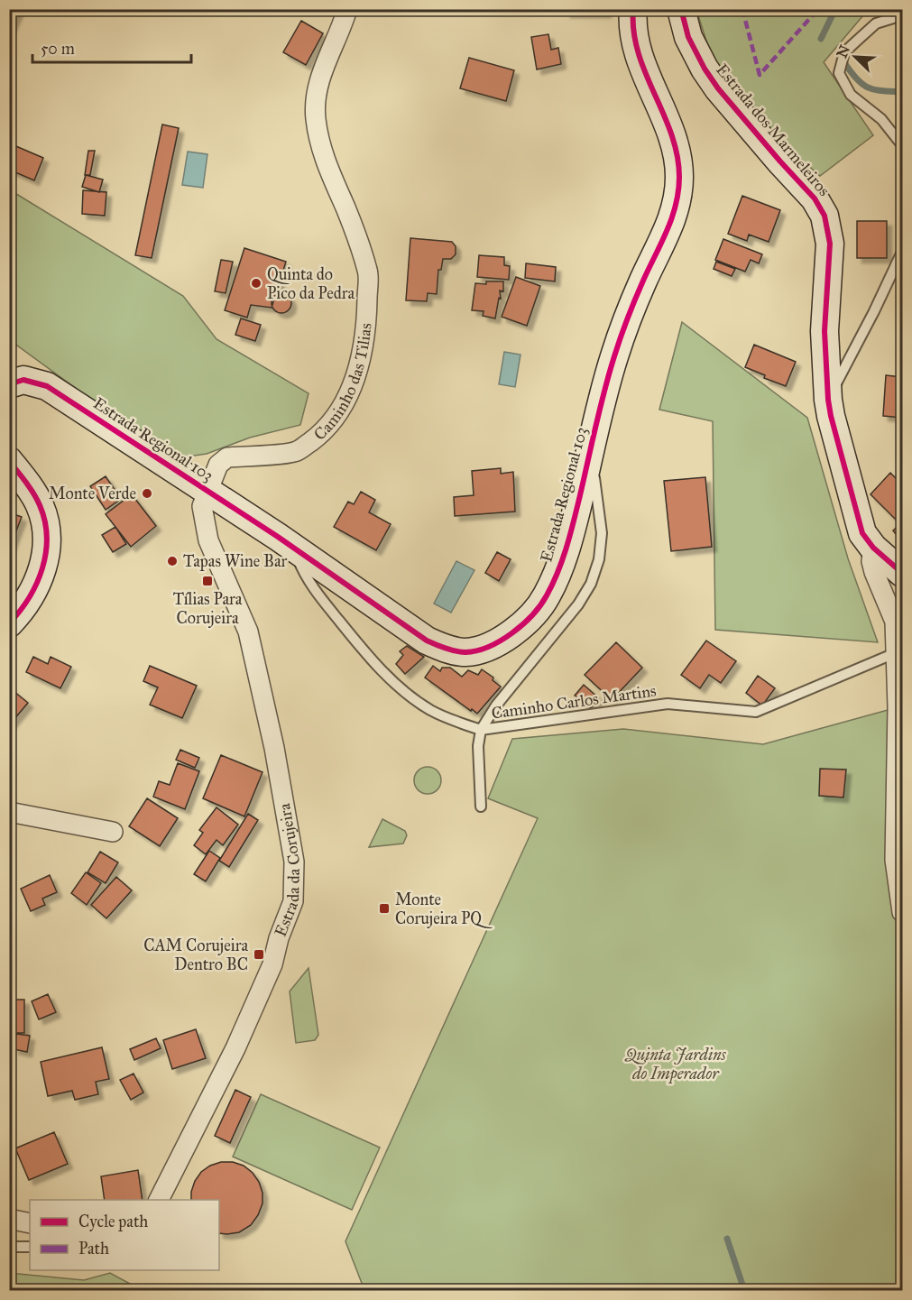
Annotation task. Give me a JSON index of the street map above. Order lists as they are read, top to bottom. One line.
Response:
{"streets":{"main road":["Estrada dos Marmeleiros","Estrada Regional 103"],"street":["Caminho das Tilias","Estrada da Corujeira"],"lane":["Caminho Carlos Martins"]},"crossings":[["Caminho das Tilias","Estrada Regional 103"],["Caminho das Tilias","Estrada da Corujeira"],["Estrada Regional 103","Caminho Carlos Martins"],["Estrada Regional 103","Estrada da Corujeira"]],"parks":["Quinta Jardins do Imperador"],"places":{"other":["Quinta do Pico da Pedra","Monte Verde","Tapas Wine Bar"],"transit":["Tílias Para Corujeira","Monte Corujeira PQ","CAM Corujeira Dentro BC"]},"legend":["Cycle path","Path"],"scale_bar":"50 m","north":"top left"}
